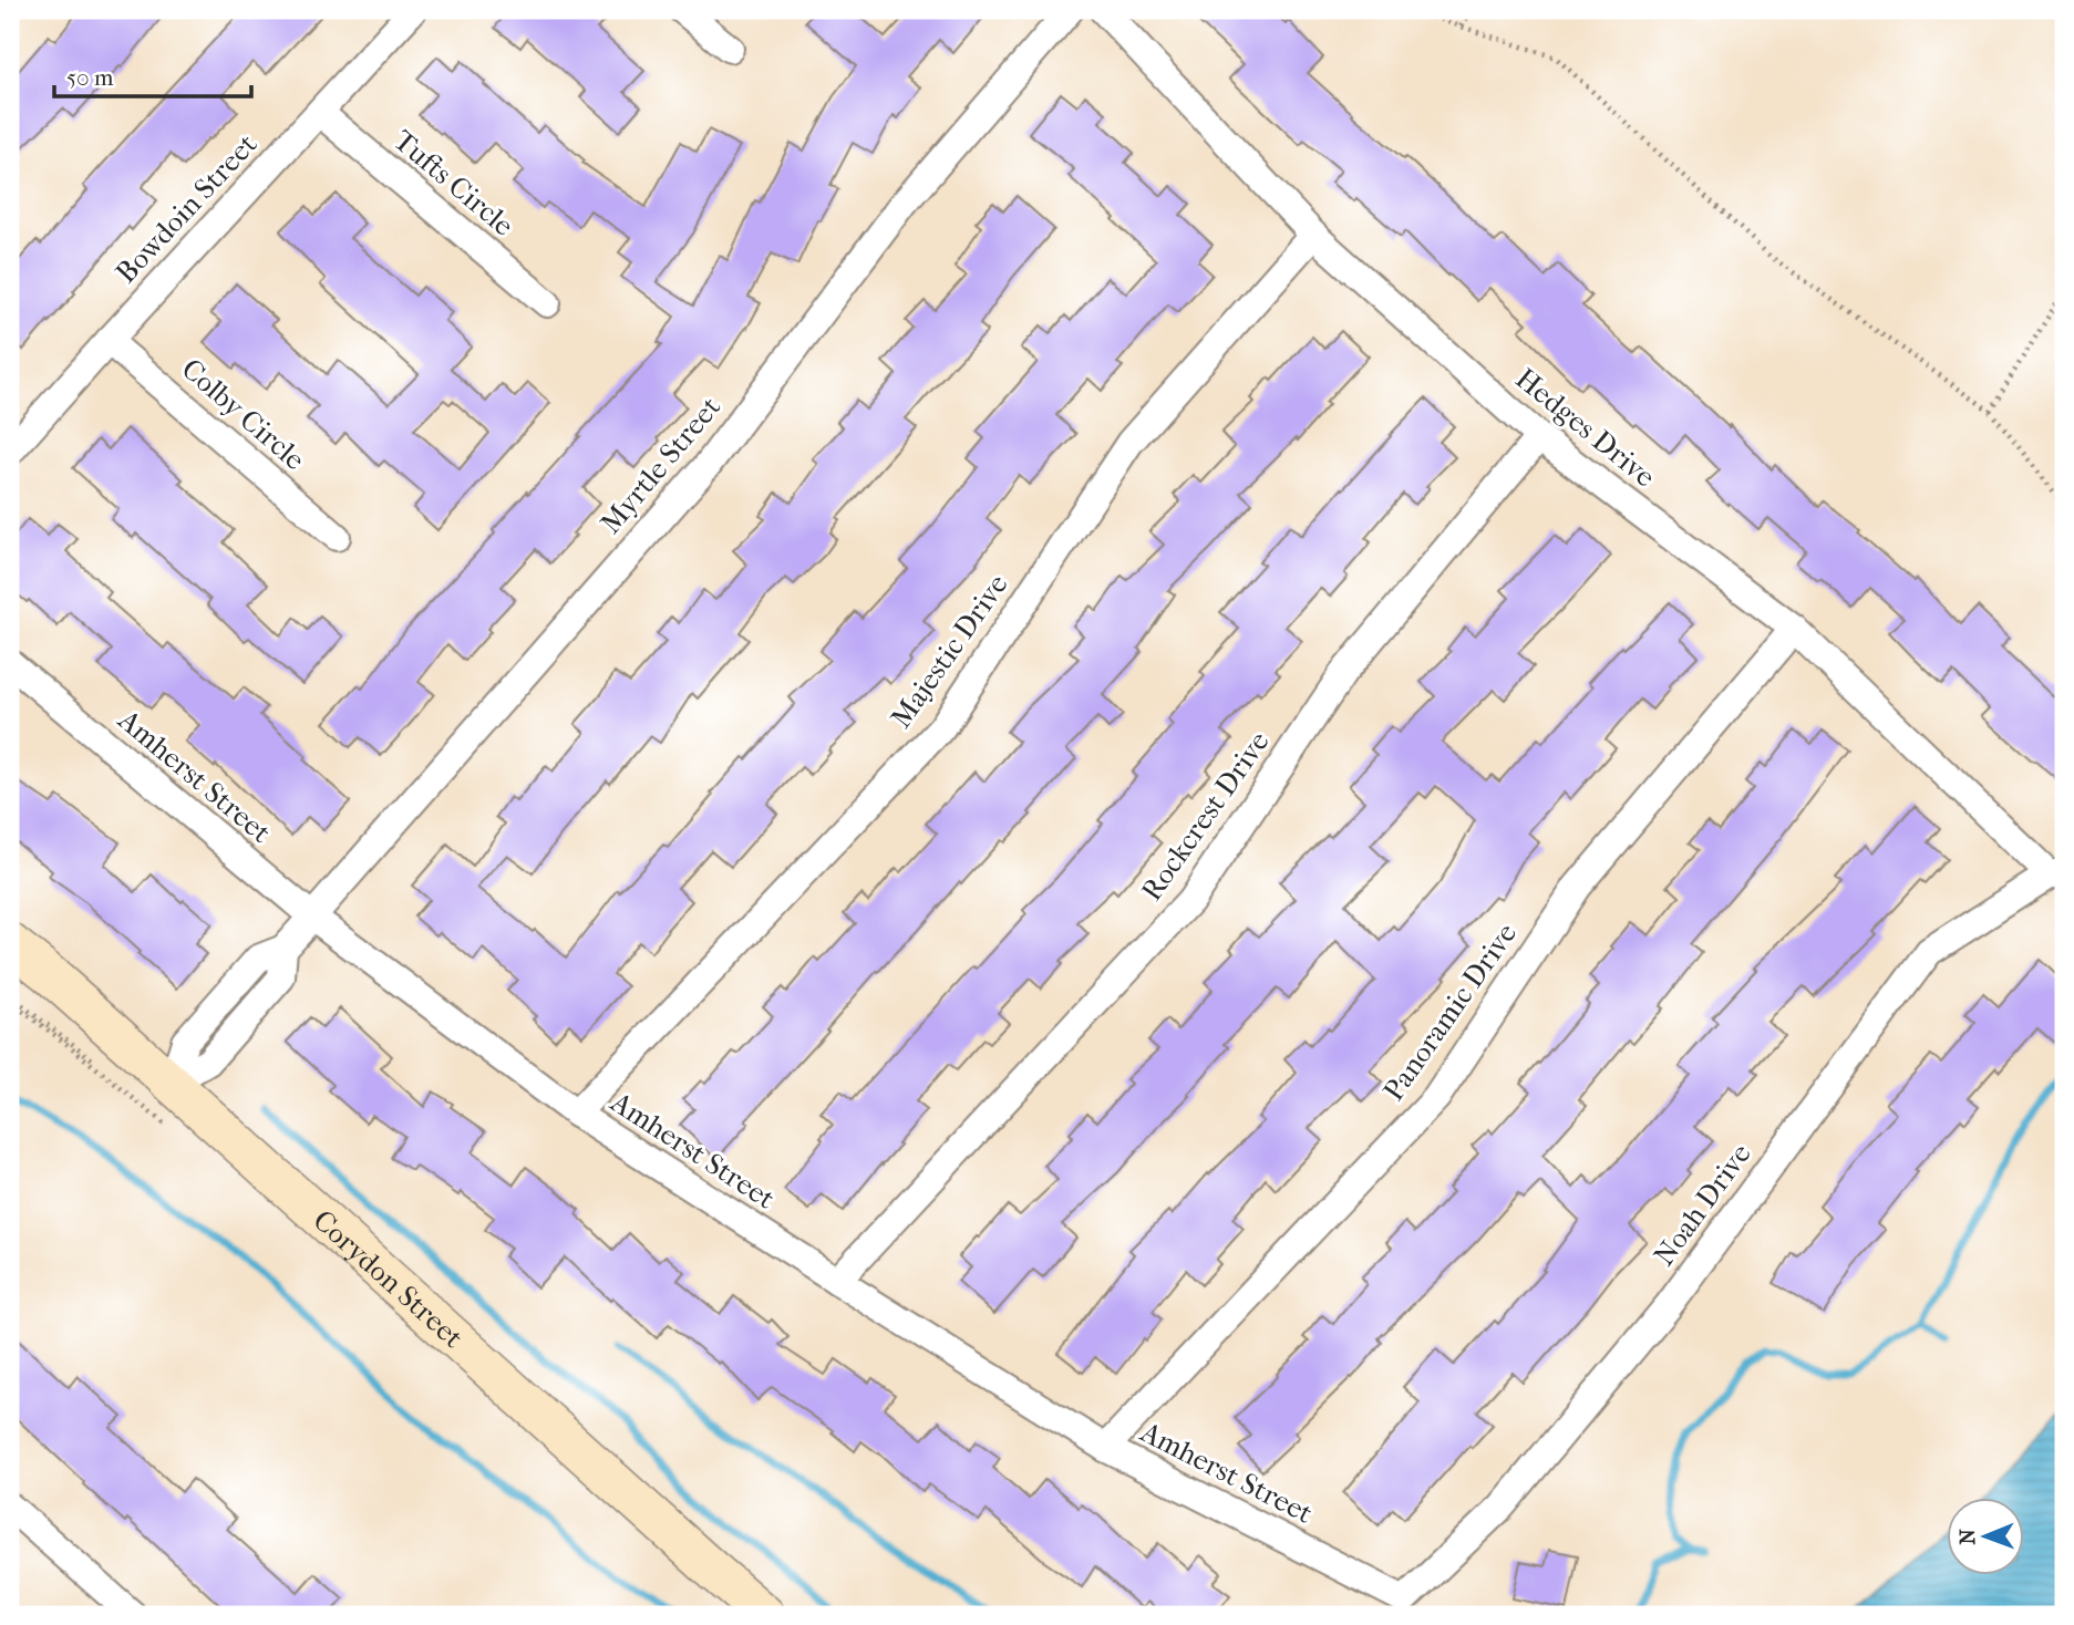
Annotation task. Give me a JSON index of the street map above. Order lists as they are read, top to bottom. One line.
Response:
{"streets":{"main road":["Corydon Street"],"street":["Tufts Circle","Bowdoin Street","Colby Circle","Hedges Drive","Myrtle Street","Majestic Drive","Amherst Street","Rockcrest Drive","Panoramic Drive","Noah Drive"]},"crossings":[["Tufts Circle","Bowdoin Street"],["Bowdoin Street","Colby Circle"],["Hedges Drive","Majestic Drive"],["Hedges Drive","Rockcrest Drive"],["Hedges Drive","Panoramic Drive"],["Hedges Drive","Noah Drive"],["Myrtle Street","Amherst Street"],["Myrtle Street","Corydon Street"],["Majestic Drive","Amherst Street"],["Amherst Street","Rockcrest Drive"],["Amherst Street","Panoramic Drive"],["Amherst Street","Noah Drive"]],"scale_bar":"50 m","north":"left"}
